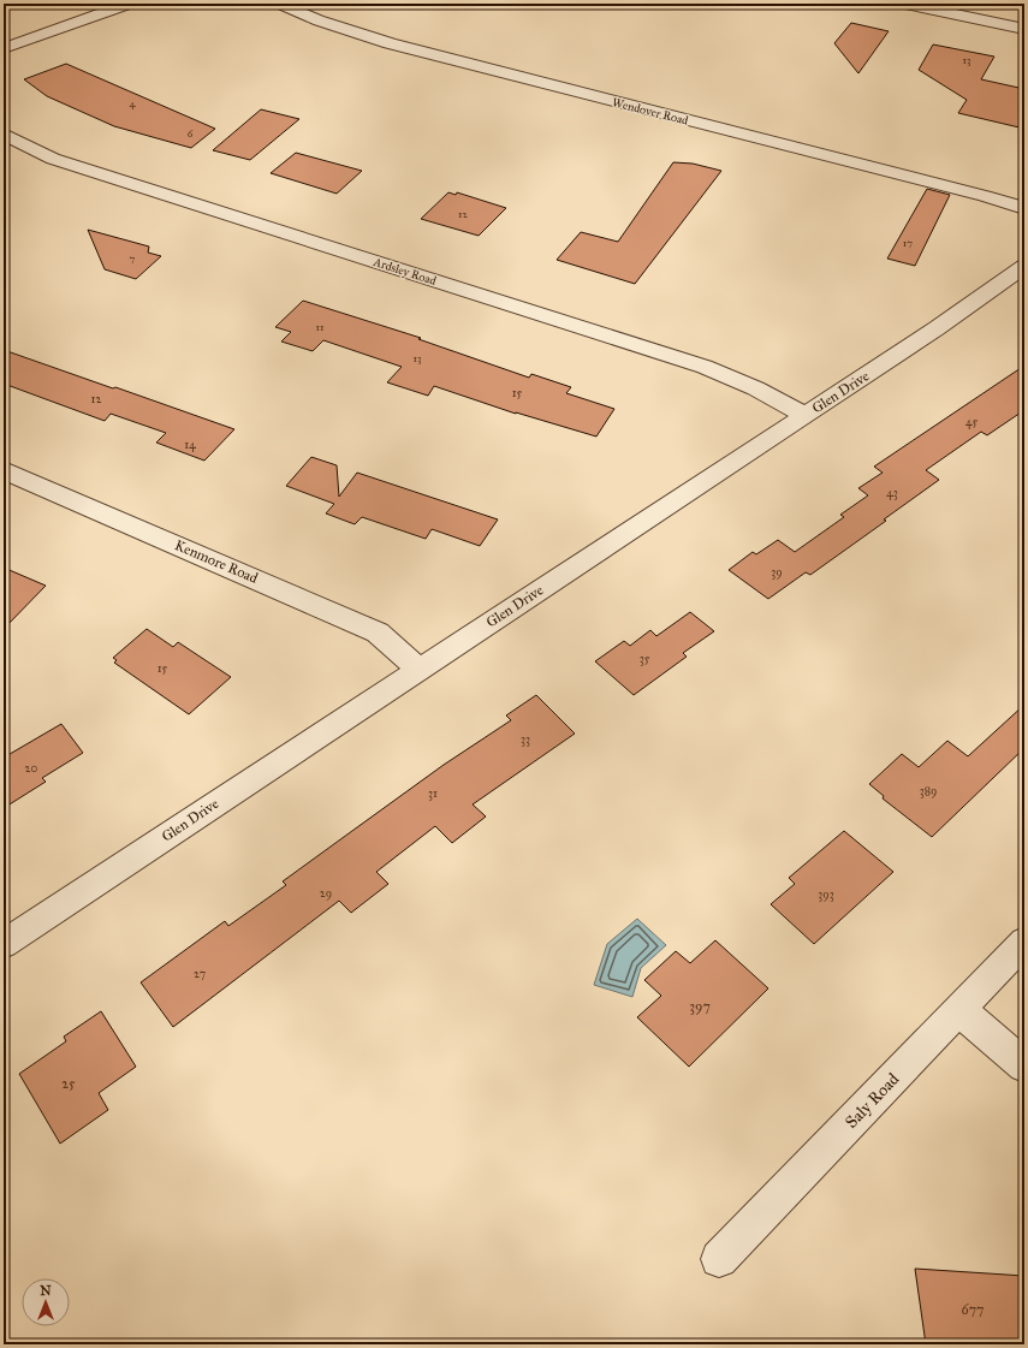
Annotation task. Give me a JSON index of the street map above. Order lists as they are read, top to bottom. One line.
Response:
{"streets":{"street":["Wendover Road","Ardsley Road","Glen Drive","Kenmore Road","Saly Road"]},"crossings":[["Ardsley Road","Glen Drive"],["Glen Drive","Kenmore Road"]],"house_numbers":["13","4","6","12","17","7","11","13","15","12","45","14","43","39","35","15","33","20","389","31","29","393","27","397","25","677"],"north":"top"}
